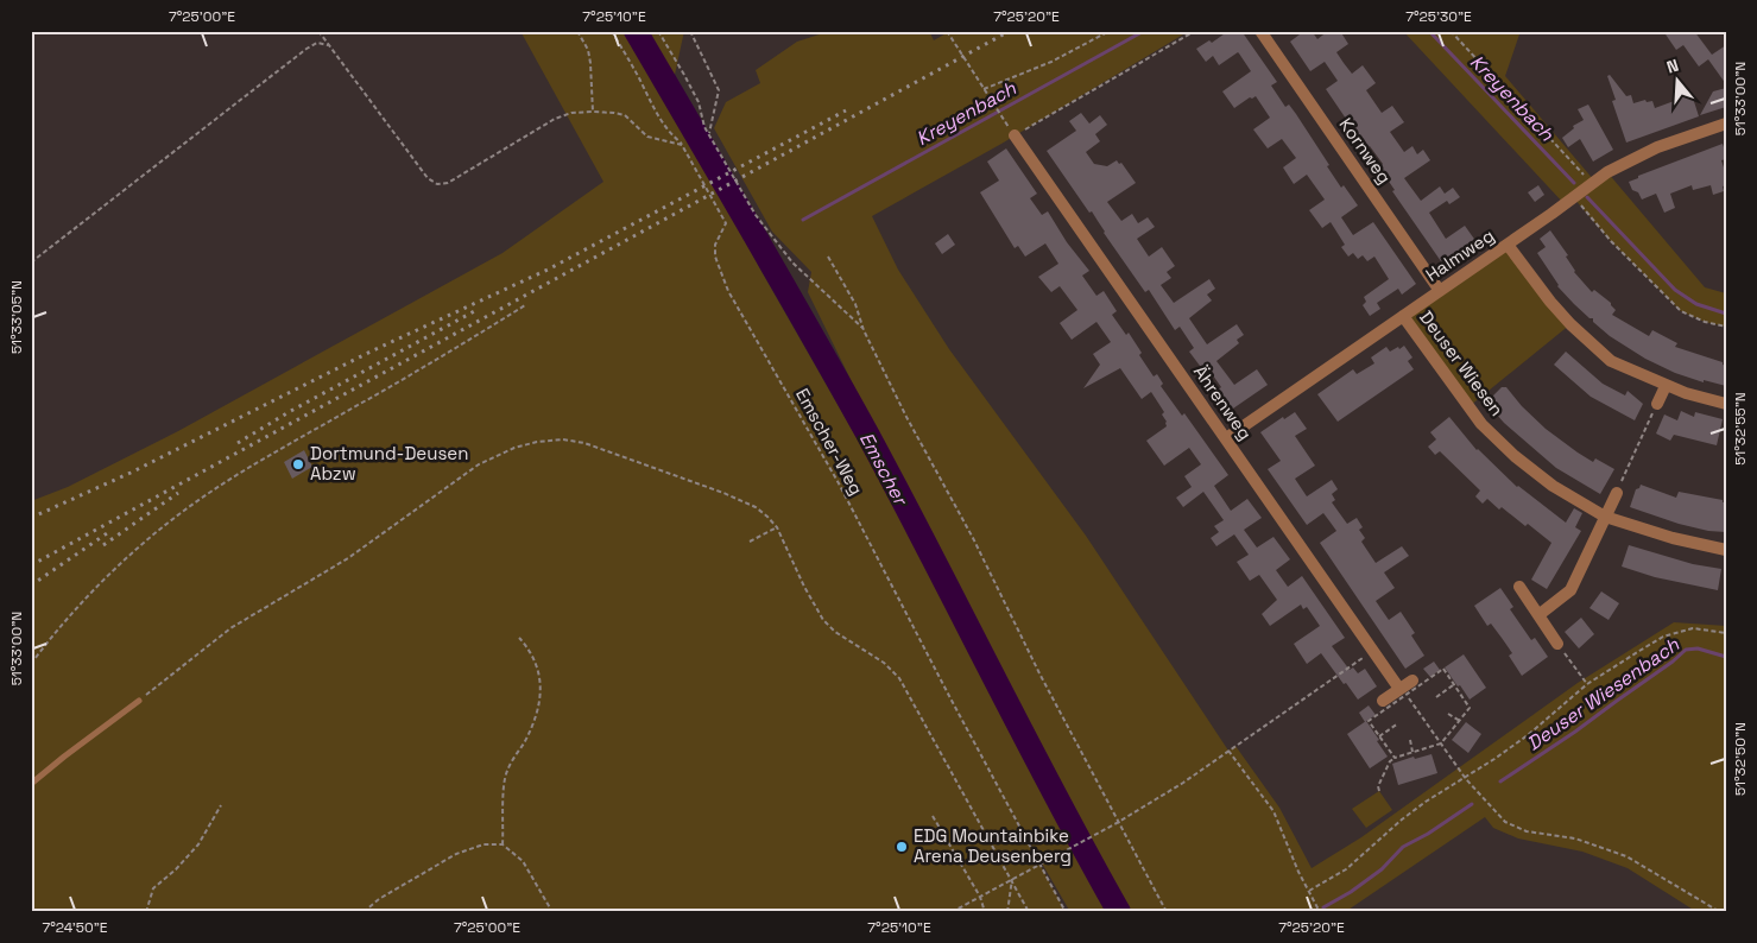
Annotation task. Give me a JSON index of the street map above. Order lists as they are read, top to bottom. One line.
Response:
{"streets":{"street":["Kornweg","Halmweg","Deuser Wiesen","Ährenweg"],"path":["Emscher-Weg"]},"crossings":[["Kornweg","Halmweg"],["Halmweg","Deuser Wiesen"],["Halmweg","Ährenweg"]],"water":["Kreyenbach","Emscher","Deuser Wiesenbach"],"places":["Dortmund-Deusen Abzw","EDG Mountainbike Arena Deusenberg"],"north":"top","coordinates":["7°25'00\"E","7°25'10\"E","7°25'20\"E","7°25'30\"E","51°33'00\"N","51°33'05\"N","51°32'55\"N","51°32'50\"N","7°24'50\"E"]}
